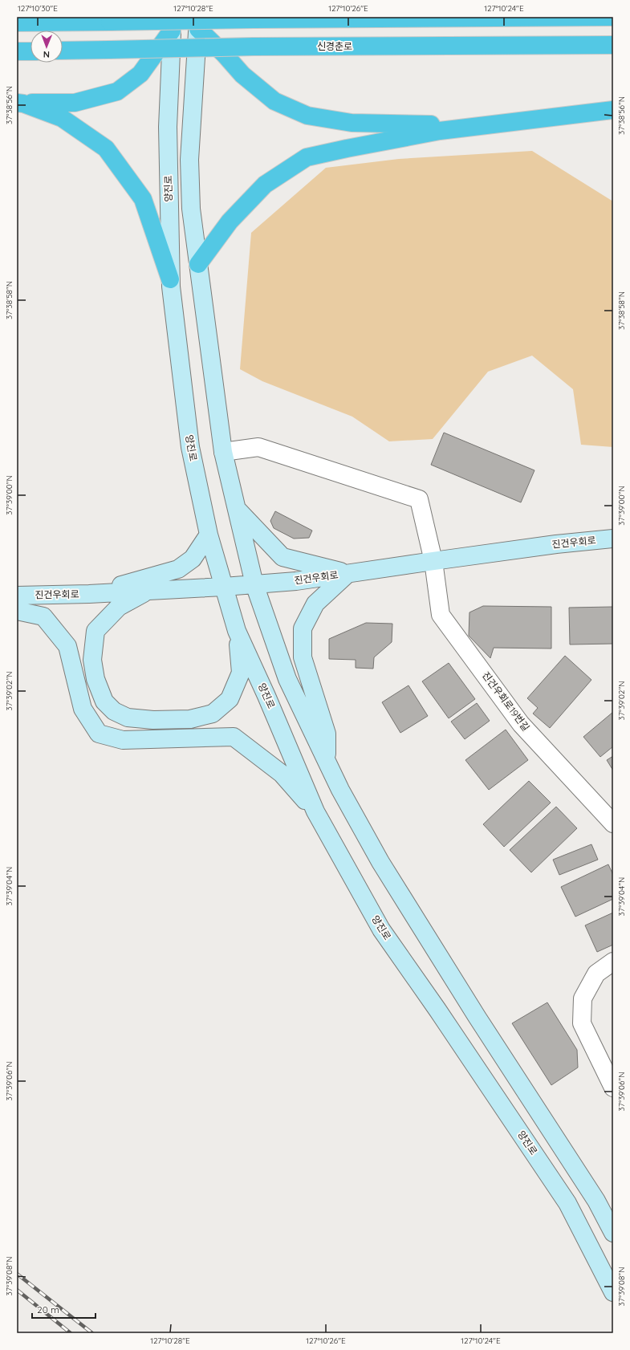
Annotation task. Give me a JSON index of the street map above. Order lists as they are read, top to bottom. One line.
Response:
{"streets":{"highway":["신경춘로"],"main road":["양진로","진건우회로"],"street":["진건우회로19번길"]},"crossings":[["양진로","진건우회로"],["진건우회로","진건우회로19번길"]],"scale_bar":"20 m","north":"bottom","coordinates":["127°10'30\"E","127°10'28\"E","127°10'26\"E","127°10'24\"E","37°38'56\"N","37°38'58\"N","37°39'00\"N","37°39'02\"N","37°39'04\"N","37°39'06\"N","37°39'08\"N"]}
